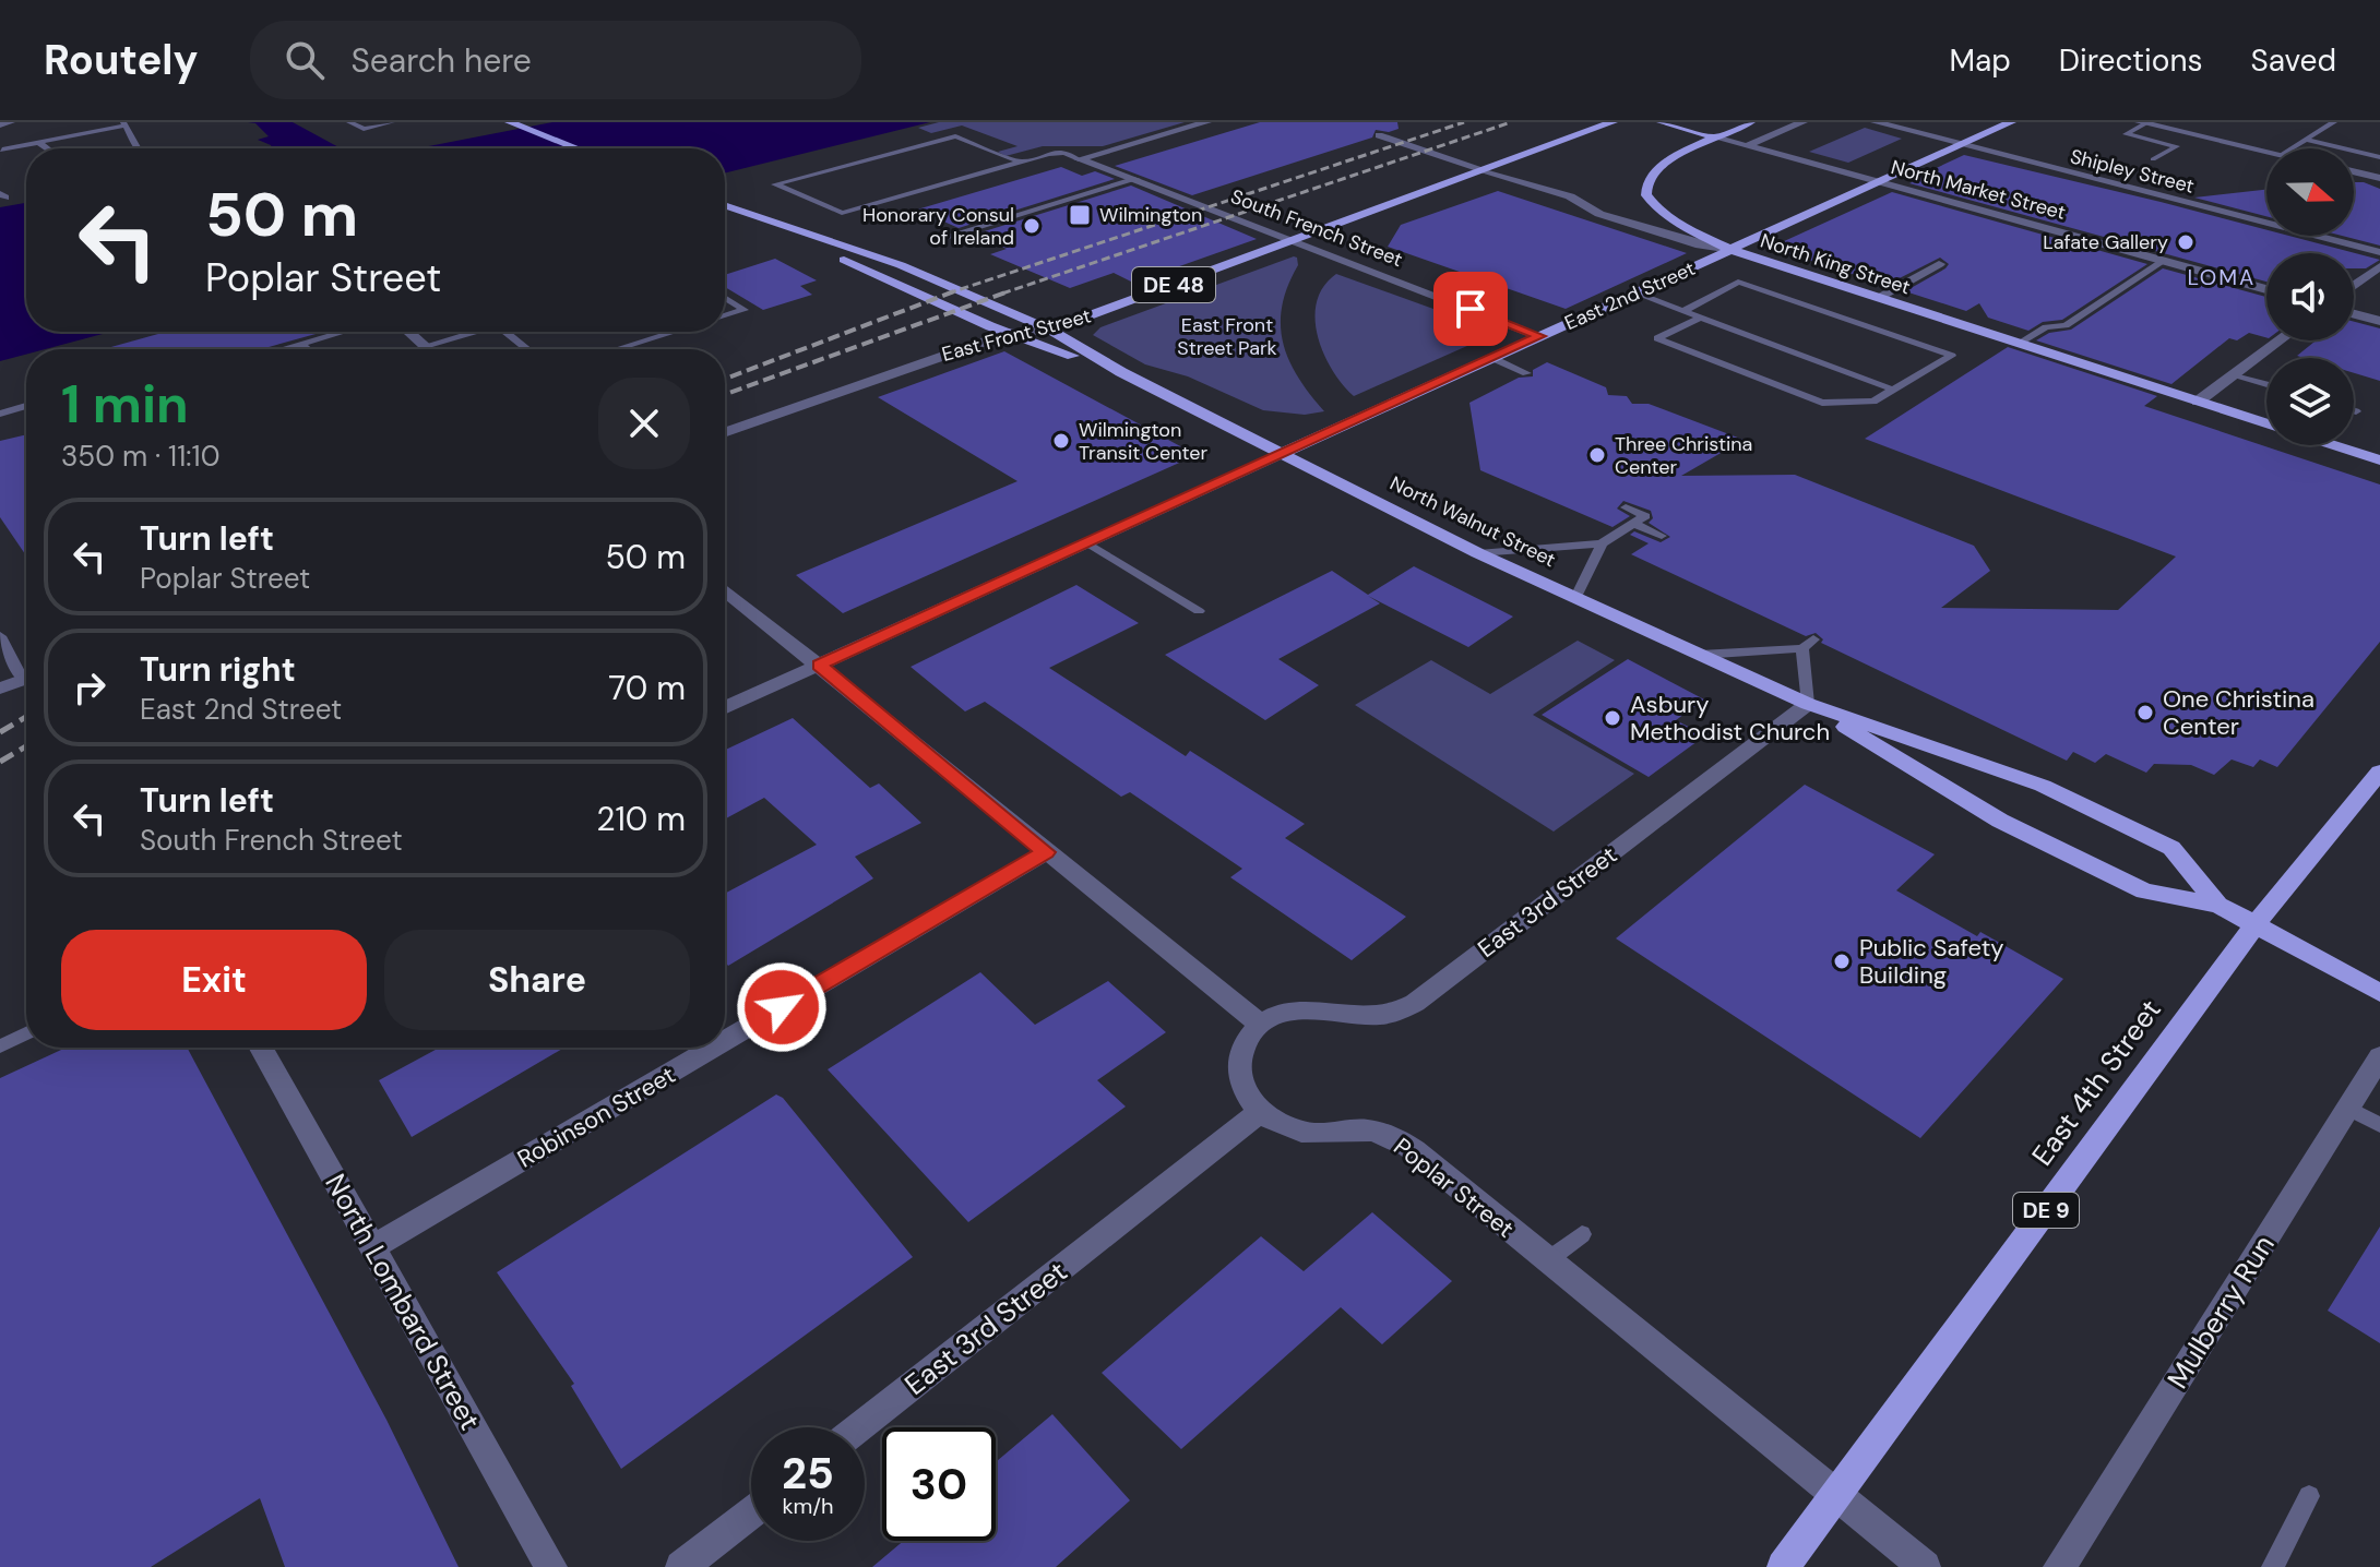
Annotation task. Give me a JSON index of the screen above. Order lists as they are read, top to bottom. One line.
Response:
{"streets":{"main road":["North King Street","DE 48","East 2nd Street","East Front Street","North Walnut Street","East 4th Street","DE 9"],"street":["Shipley Street","North Market Street","South French Street","East 3rd Street","Robinson Street","Poplar Street","North Lombard Street","Mulberry Run"]},"crossings":[["Shipley Street","East 2nd Street"],["North Market Street","East 2nd Street"],["South French Street","East 2nd Street"],["South French Street","East Front Street"],["North King Street","East 2nd Street"],["North King Street","East Front Street"],["East 2nd Street","North Walnut Street"],["East Front Street","North Walnut Street"],["North Walnut Street","East 3rd Street"],["North Walnut Street","East 4th Street"],["East 3rd Street","Poplar Street"],["East 4th Street","Poplar Street"],["Robinson Street","North Lombard Street"]],"districts":["LOMA"],"parks":["East Front Street Park"],"places":{"transit":["Wilmington"],"other":["Honorary Consul of Ireland","Lafate Gallery","Wilmington Transit Center","Three Christina Center","One Christina Center","Asbury Methodist Church","Public Safety Building"]},"north":"right","page":{"header":"Routely","search":"Search here","nav":["Map","Directions","Saved"],"turn":["50 m","Poplar Street"],"heading":["1 min","350 m · 11:10"],"list":[{"name":"Turn left","note":"Poplar Street","value":"50 m"},{"name":"Turn right","note":"East 2nd Street","value":"70 m"},{"name":"Turn left","note":"South French Street","value":"210 m"}],"buttons":["Exit","Share"],"speed":"25 km/h","limit":"30"}}
